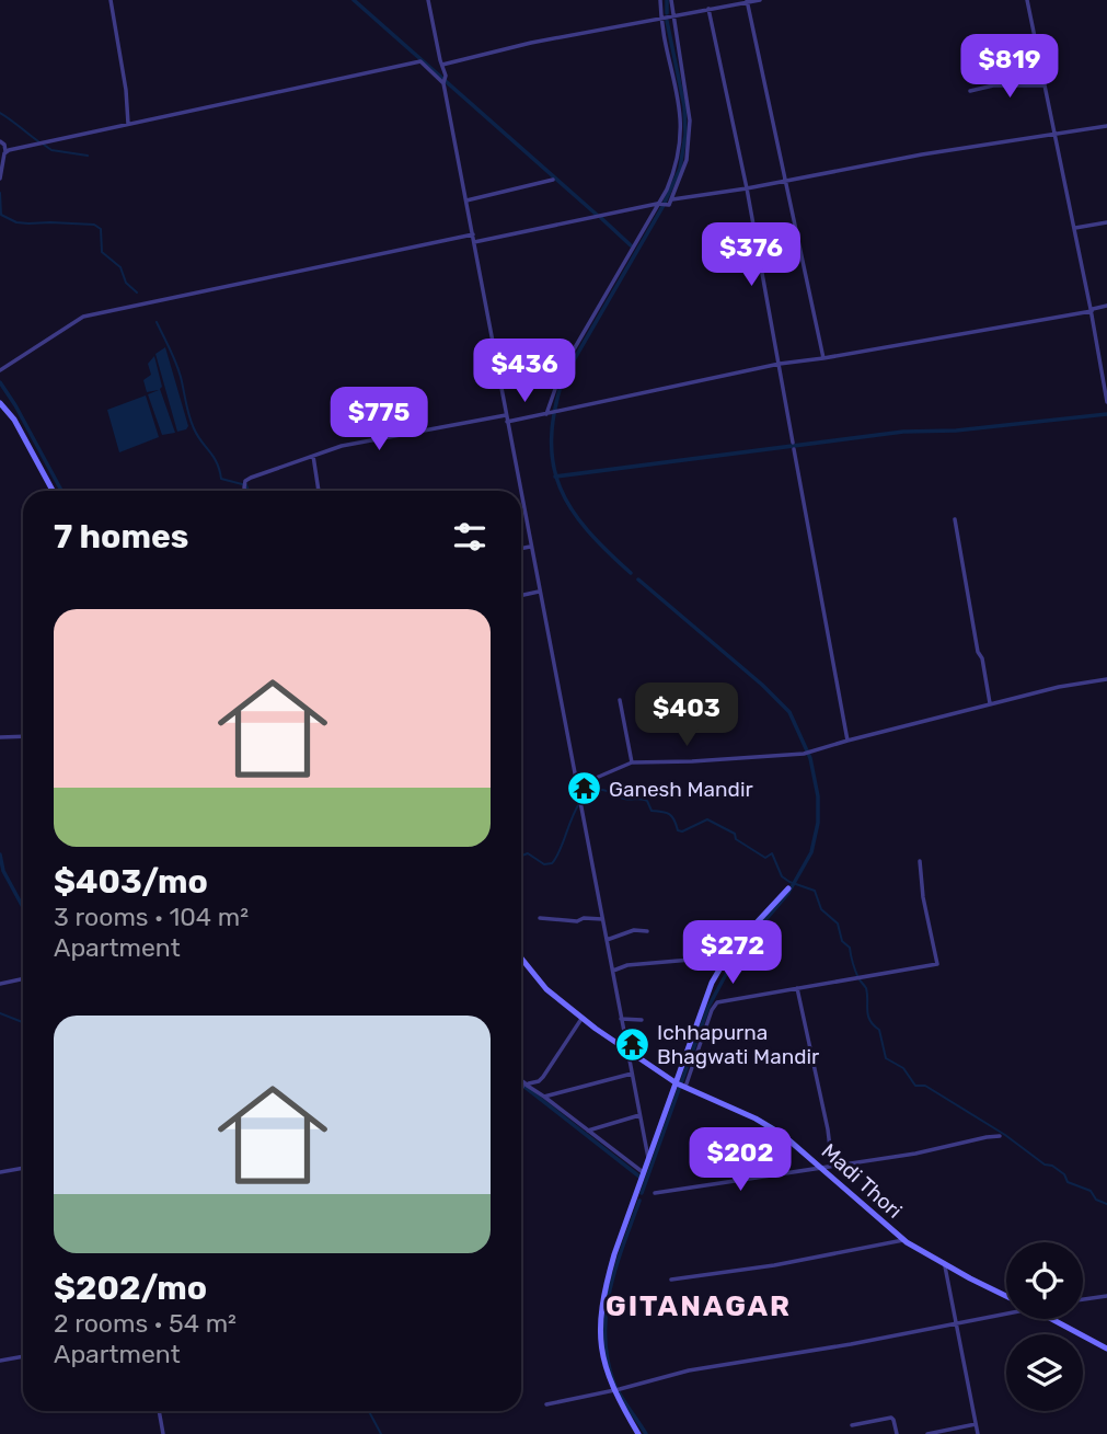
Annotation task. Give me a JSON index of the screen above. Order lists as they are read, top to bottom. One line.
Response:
{"streets":{"main road":["Madi Thori"]},"districts":["GITANAGAR"],"places":{"temple":["Ganesh Mandir","Ichhapurna Bhagwati Mandir"]},"page":{"price":["$819","$376","$436","$775","$403","$272","$202"],"heading":"7 homes","list":[{"name":"$403/mo","note":"3 rooms · 104 m² · Apartment"},{"name":"$202/mo","note":"2 rooms · 54 m² · Apartment"}]}}
